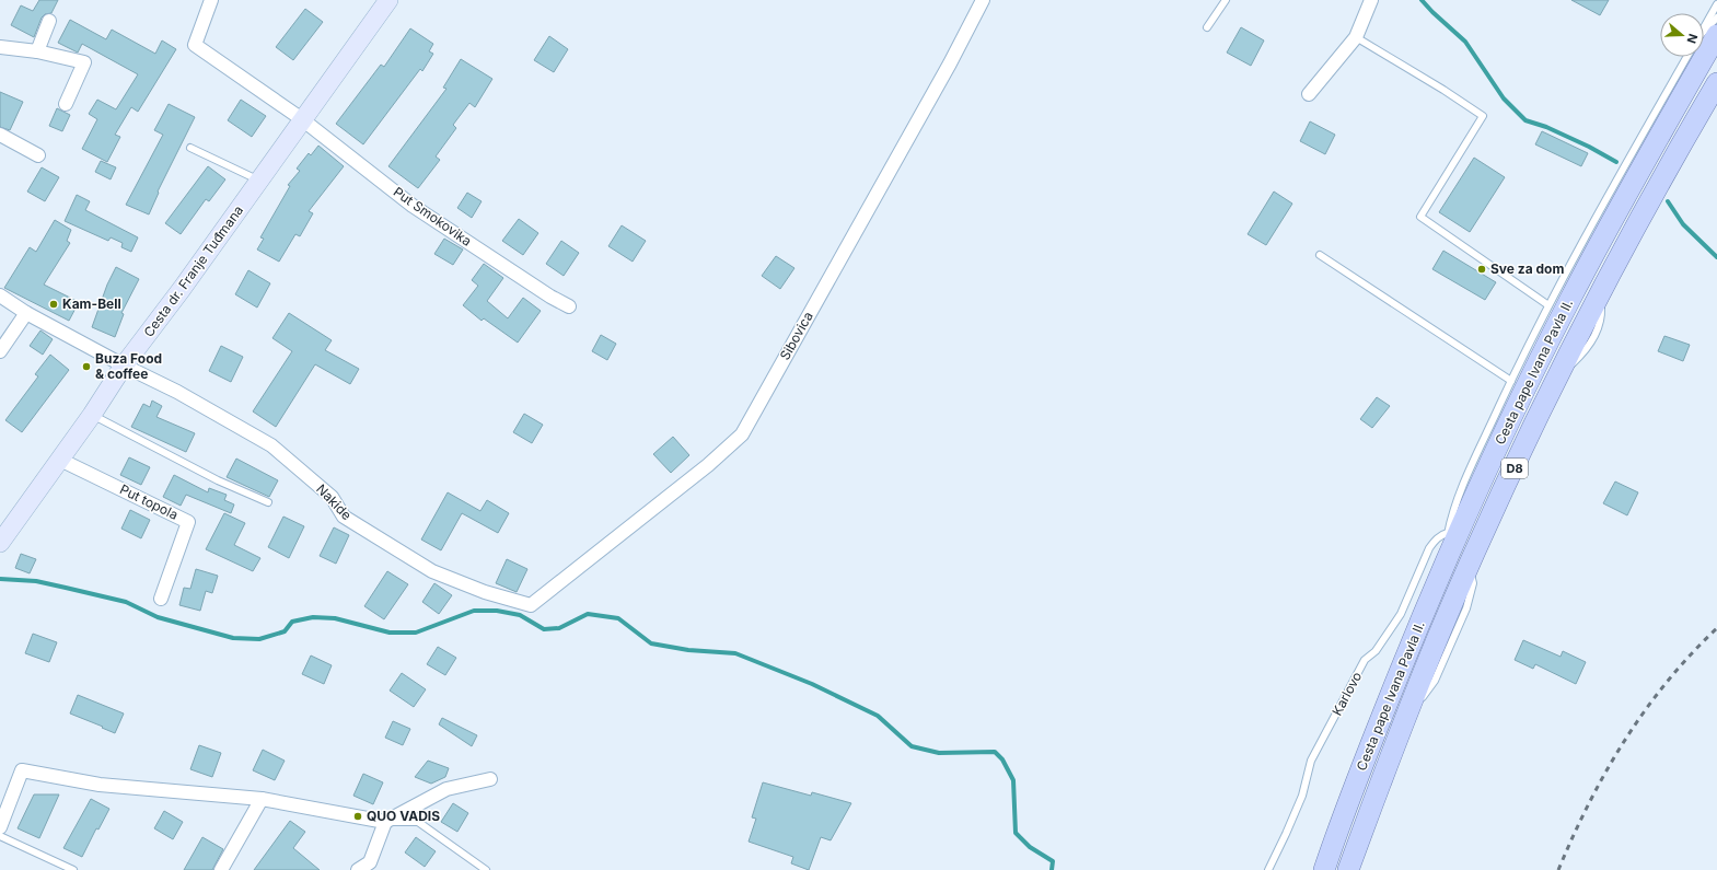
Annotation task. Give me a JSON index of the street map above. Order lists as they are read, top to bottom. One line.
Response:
{"streets":{"main road":["Cesta dr. Franje Tuđmana","Cesta pape Ivana Pavla II.","D8"],"street":["Put Smokovika","Sibovica","Put topola","Nakide"],"lane":["Karlovo"]},"crossings":[["Put Smokovika","Cesta dr. Franje Tuđmana"],["Cesta dr. Franje Tuđmana","Put topola"],["Cesta dr. Franje Tuđmana","Nakide"],["Sibovica","Nakide"]],"places":["Sve za dom","Kam-Bell","Buza Food & coffee","QUO VADIS"],"north":"right"}
